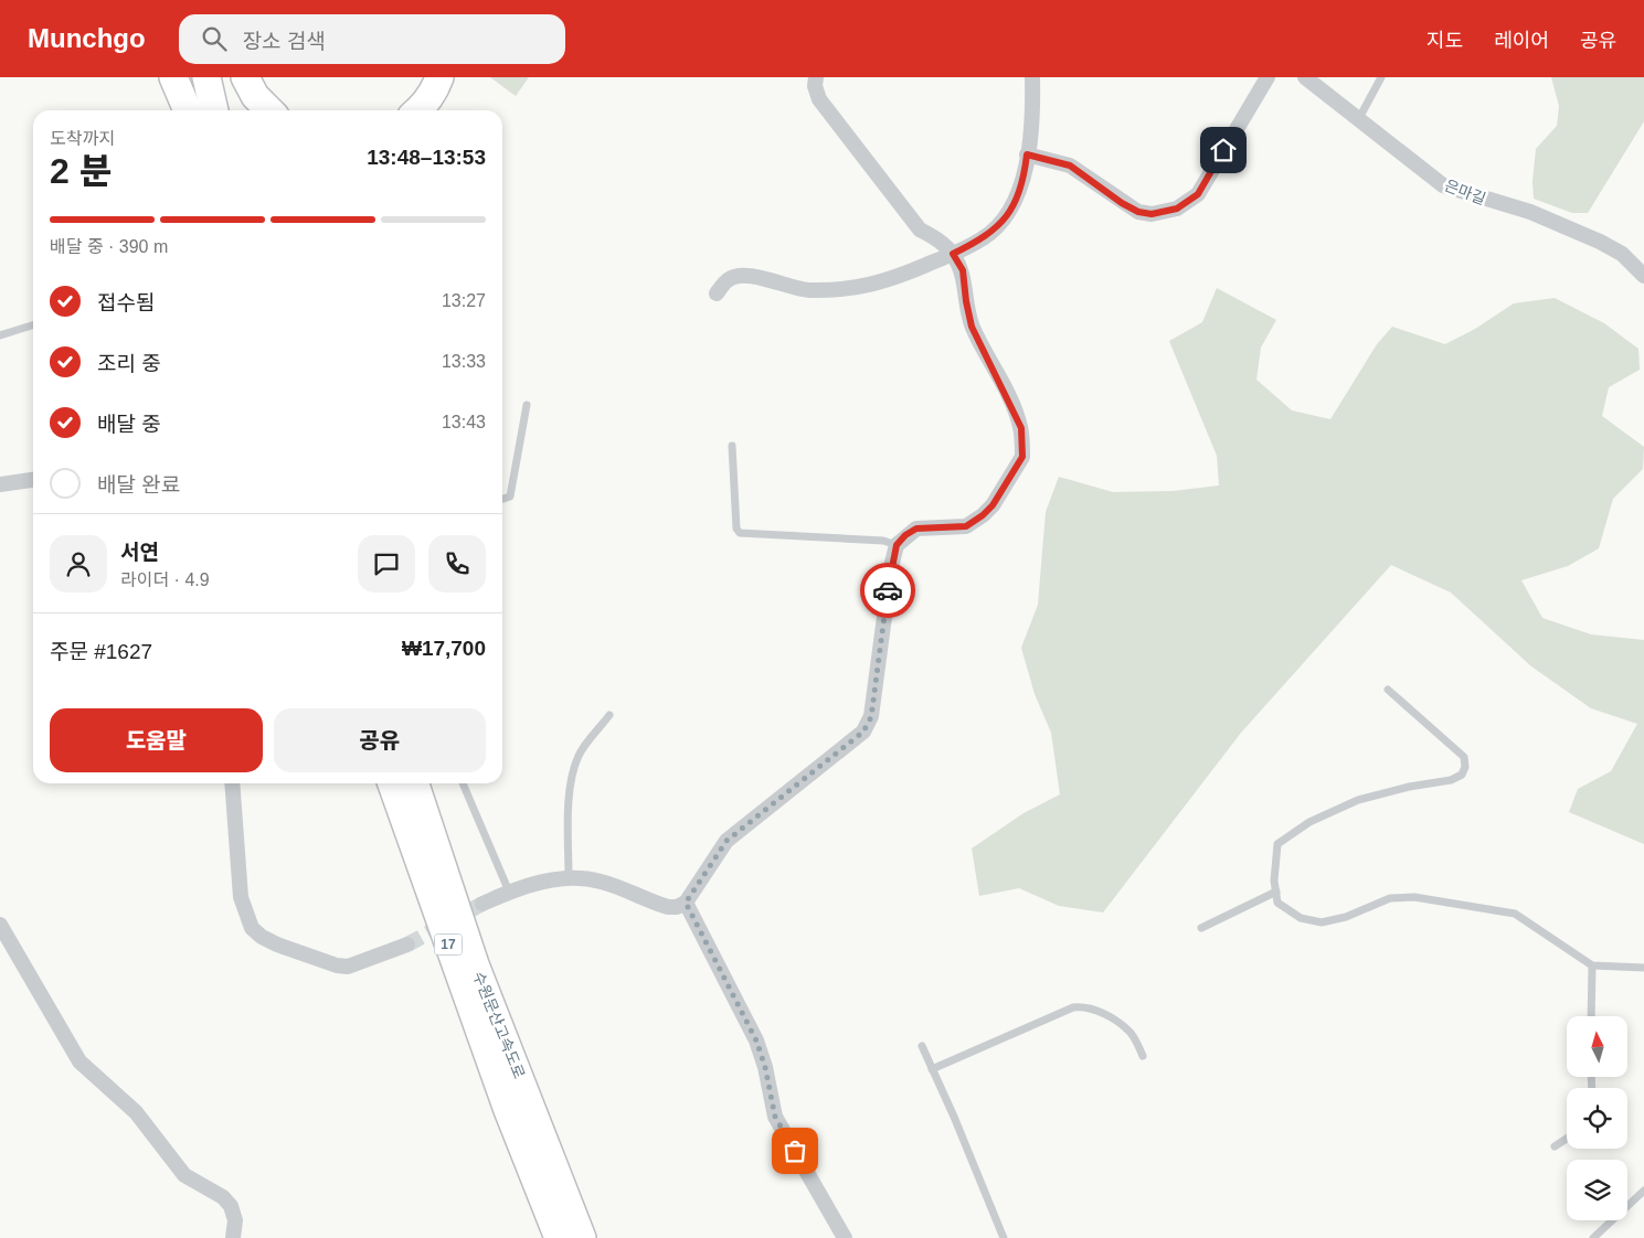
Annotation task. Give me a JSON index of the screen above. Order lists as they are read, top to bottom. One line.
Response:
{"streets":{"highway":["17","수원문산고속도로"],"street":["은마길"]},"north":"top","page":{"header":"Munchgo","search":"장소 검색","nav":["지도","레이어","공유"],"heading":["2 분","도착까지","13:48–13:53"],"panel":["서연","라이더 · 4.9","주문 #1627","₩17,700"],"bar":"배달 중 · 390 m","list":[["접수됨","13:27"],["조리 중","13:33"],["배달 중","13:43"],"배달 완료"],"buttons":["도움말","공유"]}}
